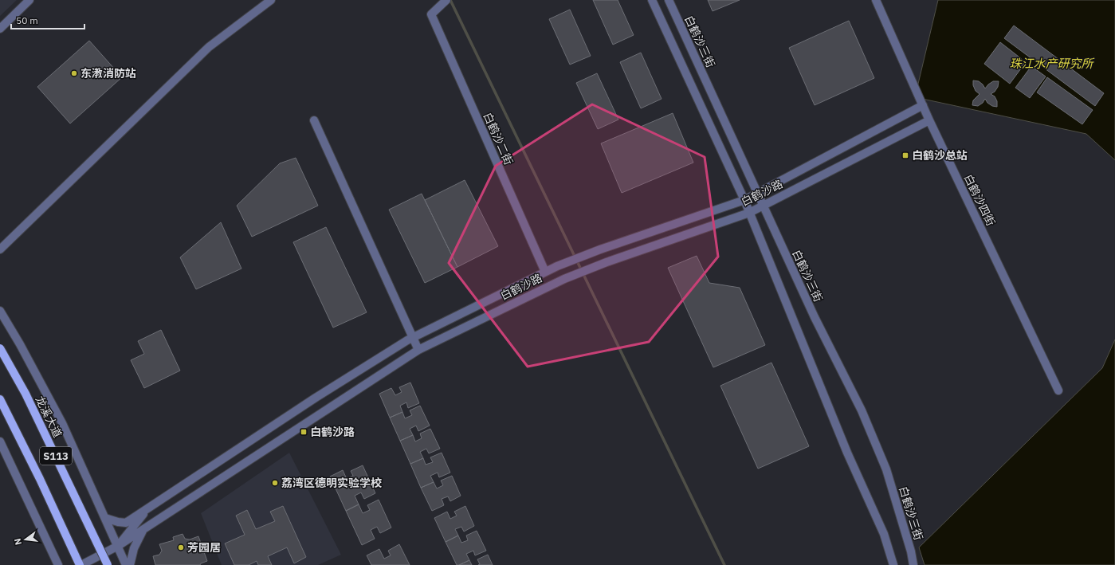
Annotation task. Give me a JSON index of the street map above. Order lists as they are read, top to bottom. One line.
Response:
{"streets":{"main road":["龙溪大道","S113"],"street":["白鹤沙三街","白鹤沙二街","白鹤沙路","白鹤沙四街"]},"crossings":[["白鹤沙三街","白鹤沙路"],["白鹤沙二街","白鹤沙路"],["白鹤沙路","白鹤沙四街"],["白鹤沙路","S113"]],"water":["珠江水产研究所"],"places":{"other":["东漖消防站","荔湾区德明实验学校","芳园居"],"transit":["白鹤沙总站","白鹤沙路"]},"scale_bar":"50 m","north":"left"}
